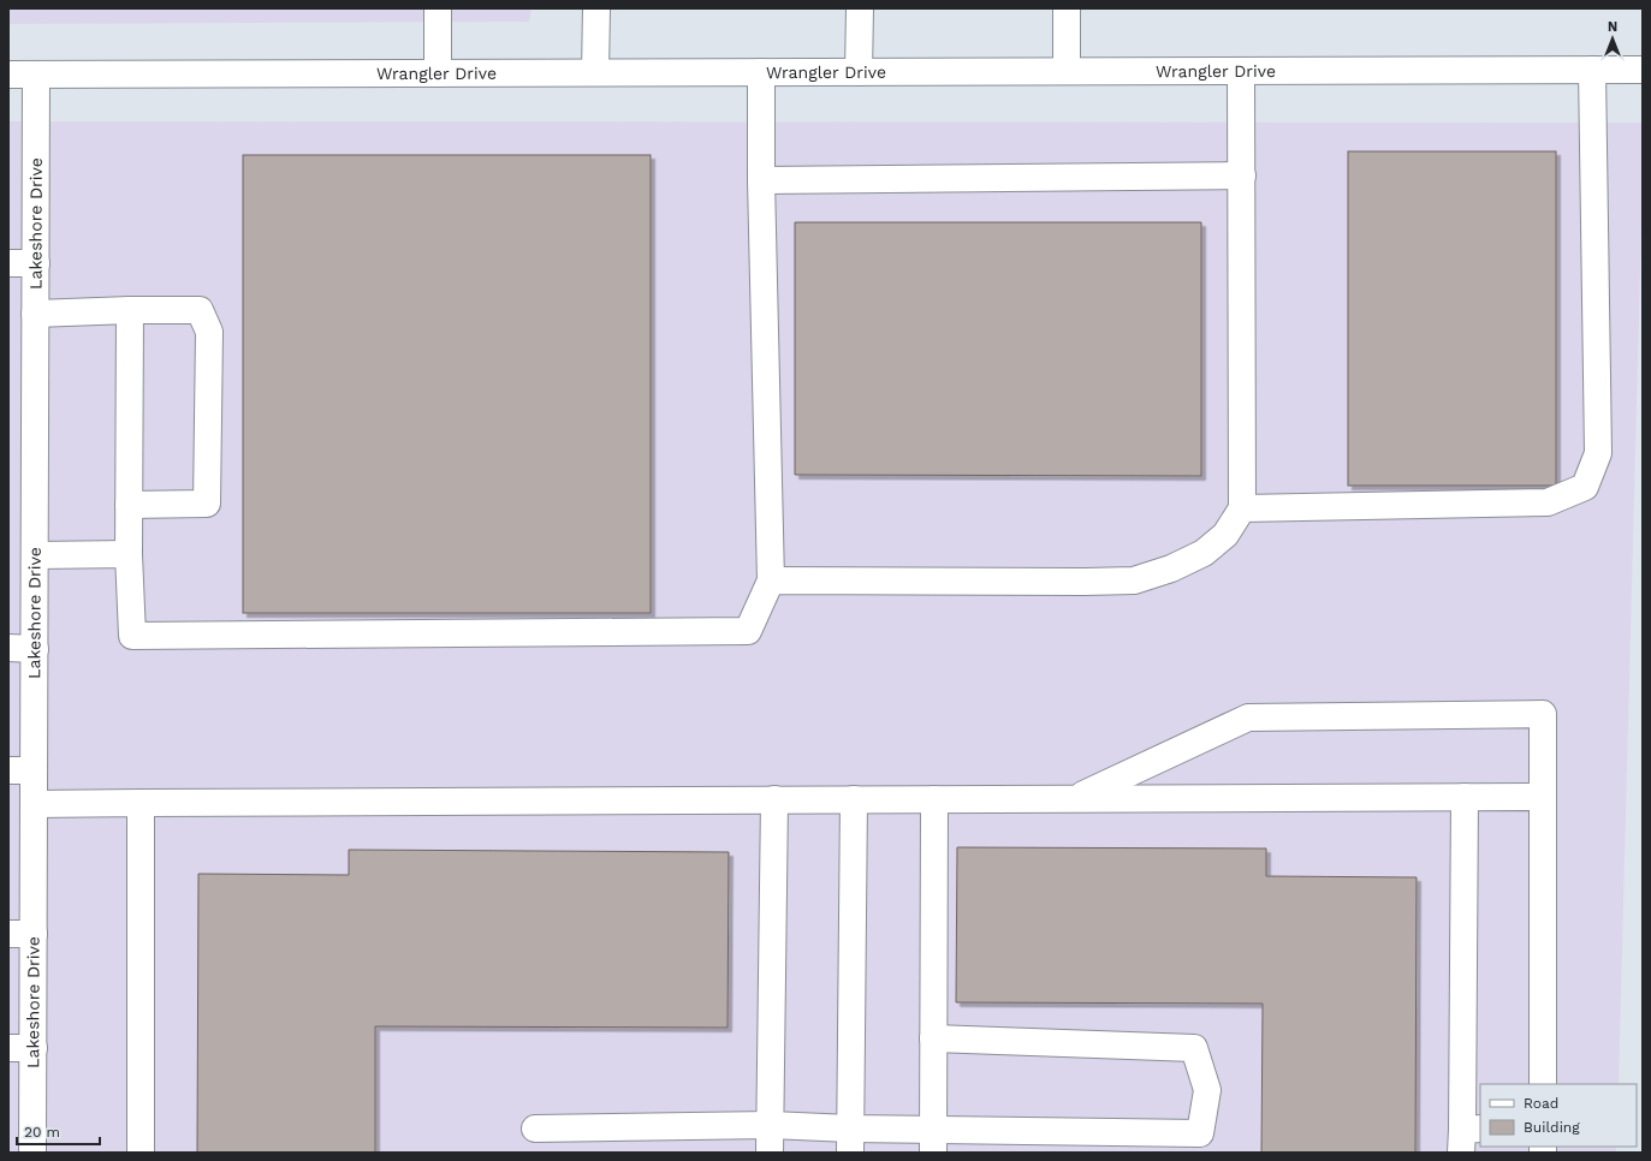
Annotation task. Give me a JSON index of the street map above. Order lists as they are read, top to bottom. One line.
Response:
{"streets":{"street":["Wrangler Drive","Lakeshore Drive"]},"crossings":[["Wrangler Drive","Lakeshore Drive"]],"legend":["Road","Building"],"scale_bar":"20 m","north":"top"}
